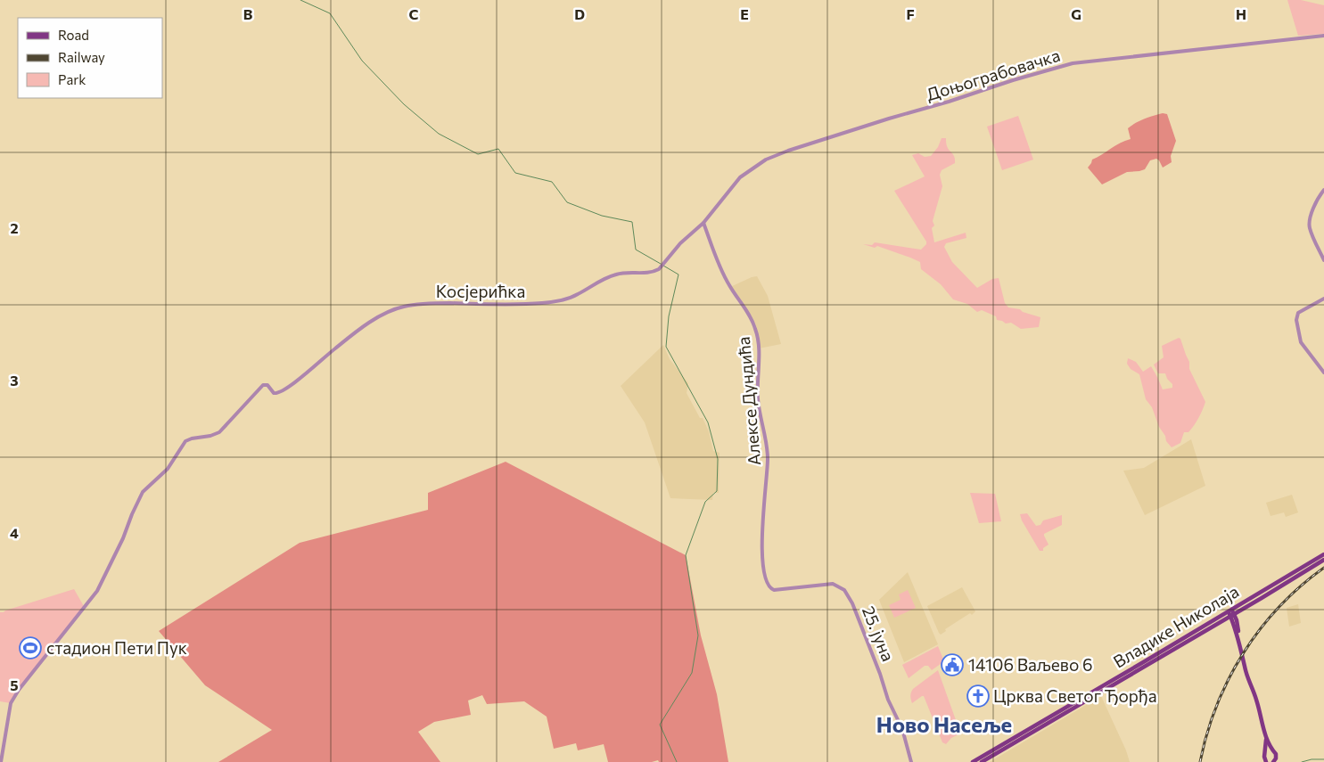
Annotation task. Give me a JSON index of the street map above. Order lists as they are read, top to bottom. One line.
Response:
{"streets":{"main road":["Владике Николаја"],"street":["Доњограбовачка","Косјерићка","Алексе Дундића","25. јуна"]},"crossings":[["Доњограбовачка","Косјерићка"],["Доњограбовачка","Алексе Дундића"],["Косјерићка","Алексе Дундића"],["Алексе Дундића","25. јуна"]],"districts":["Ново Насеље"],"places":{"sports":["стадион Пети Пук"],"public building":["14106 Ваљево 6"],"church":["Црква Светог Ђорђа"]},"legend":["Road","Railway","Park"],"grid":{"columns":["B","C","D","E","F","G","H"],"rows":["2","3","4","5"]}}
